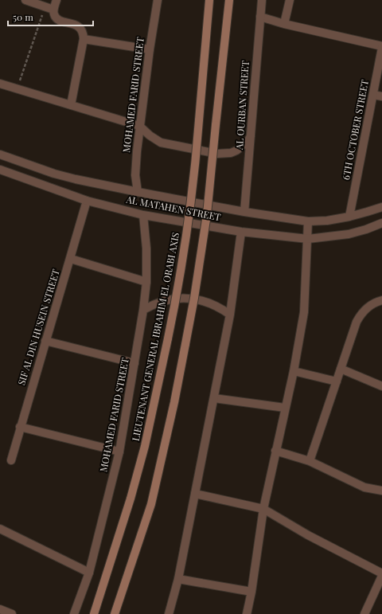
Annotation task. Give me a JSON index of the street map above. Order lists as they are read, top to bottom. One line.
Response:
{"streets":{"main road":["LIEUTENANT GENERAL IBRAHIM EL ORABI AXIS"],"street":["MOHAMED FARID STREET","AL OURBAN STREET","6TH OCTOBER STREET","AL MATAHEN STREET","SIF AL DIN HUSEIN STREET"]},"crossings":[["MOHAMED FARID STREET","AL MATAHEN STREET"],["AL OURBAN STREET","AL MATAHEN STREET"],["6TH OCTOBER STREET","AL MATAHEN STREET"],["AL MATAHEN STREET","SIF AL DIN HUSEIN STREET"]],"scale_bar":"50 m"}
